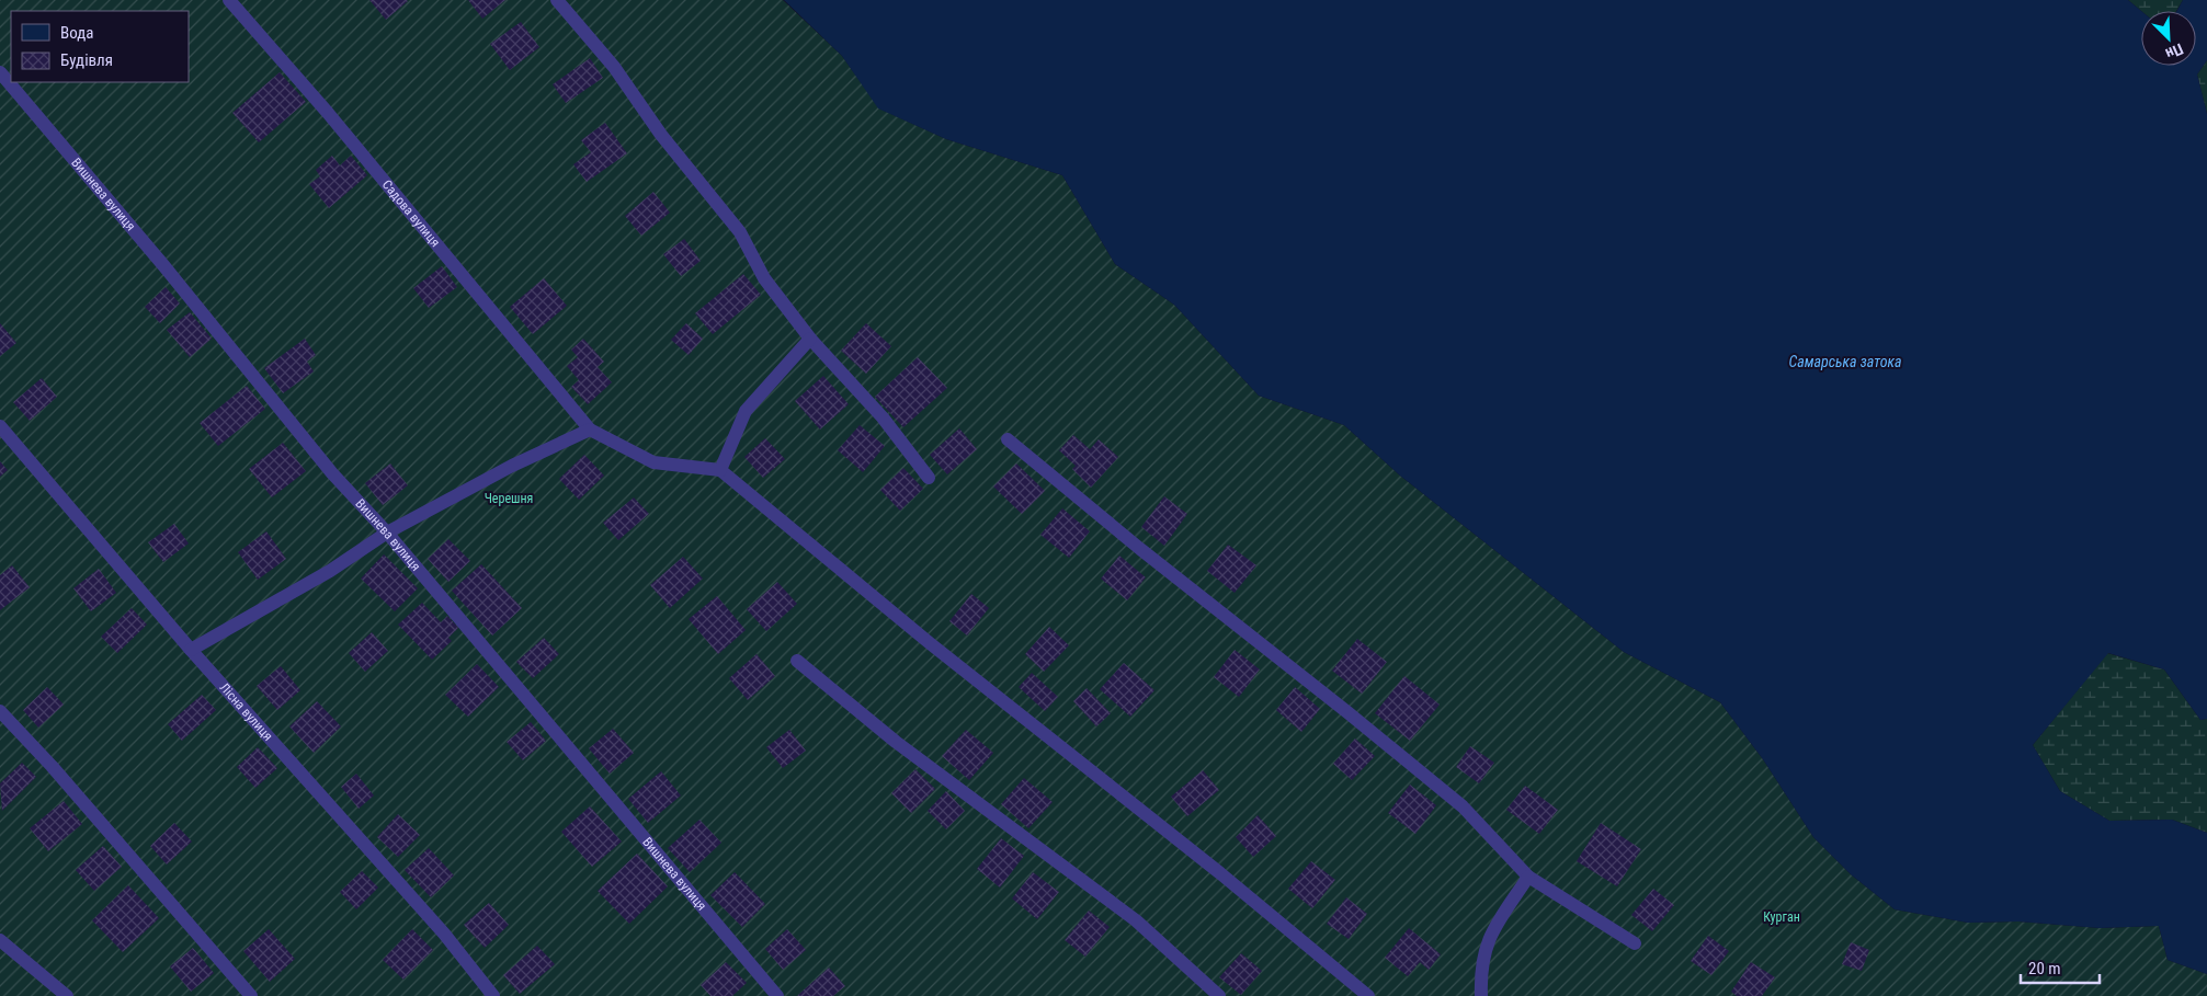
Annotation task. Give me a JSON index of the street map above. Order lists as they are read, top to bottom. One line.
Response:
{"streets":{"lane":["Вишнева вулиця","Садова вулиця","Лісна вулиця"]},"water":["Самарська затока"],"parks":["Черешня","Курган"],"legend":["Вода","Будівля"],"scale_bar":"20 m","north":"bottom right"}
